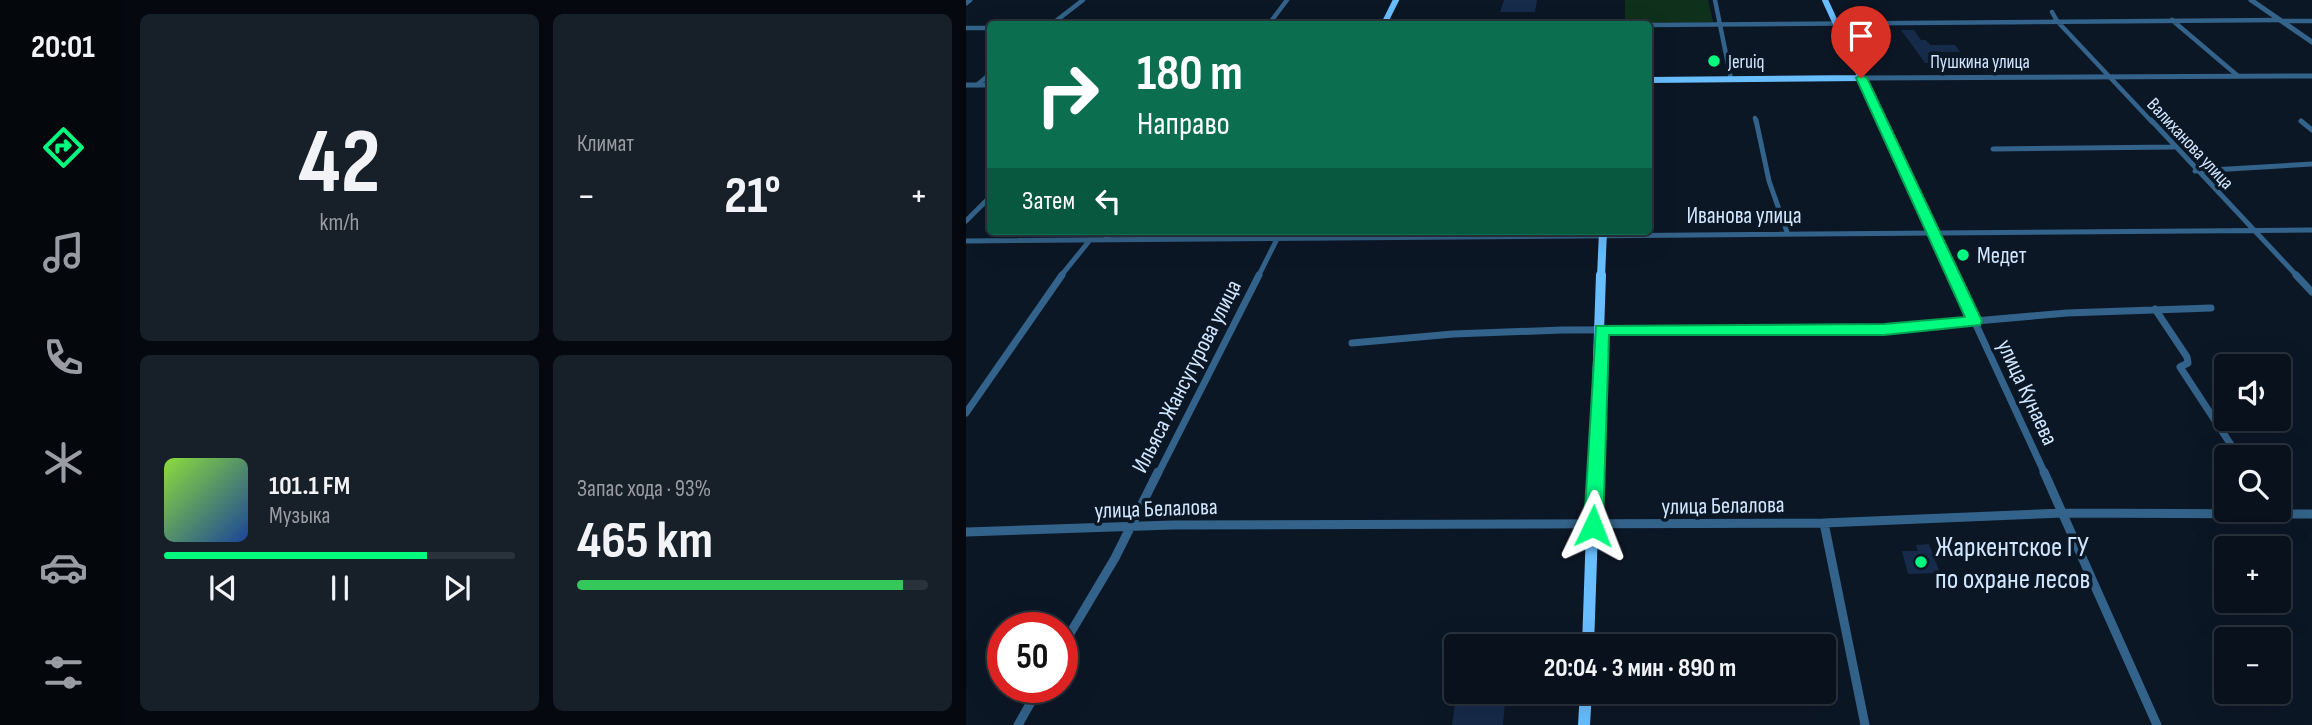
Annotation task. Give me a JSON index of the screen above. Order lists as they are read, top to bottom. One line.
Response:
{"streets":{"main road":["Пушкина улица","улица Кунаева"],"street":["Валиханова улица","Иванова улица","Ильяса Жансугурова улица","улица Белалова"]},"crossings":[["Пушкина улица","Валиханова улица"],["Пушкина улица","улица Кунаева"],["Валиханова улица","Иванова улица"],["Иванова улица","улица Кунаева"],["Ильяса Жансугурова улица","улица Белалова"],["улица Кунаева","улица Белалова"]],"places":["Jeruiq","Медет","Жаркентское ГУ по охране лесов"],"page":{"tabs":"20:01","tile":[["42","km/h"],"Климат",["Запас хода · 93%","465 km"]],"turn":["180 m","Направо"],"heat":["−","21°","+"],"then":"Затем","map_buttons":["+","−"],"song":["101.1 FM","Музыка"],"limit":"50","trip":"20:04 · 3 мин · 890 m"}}
